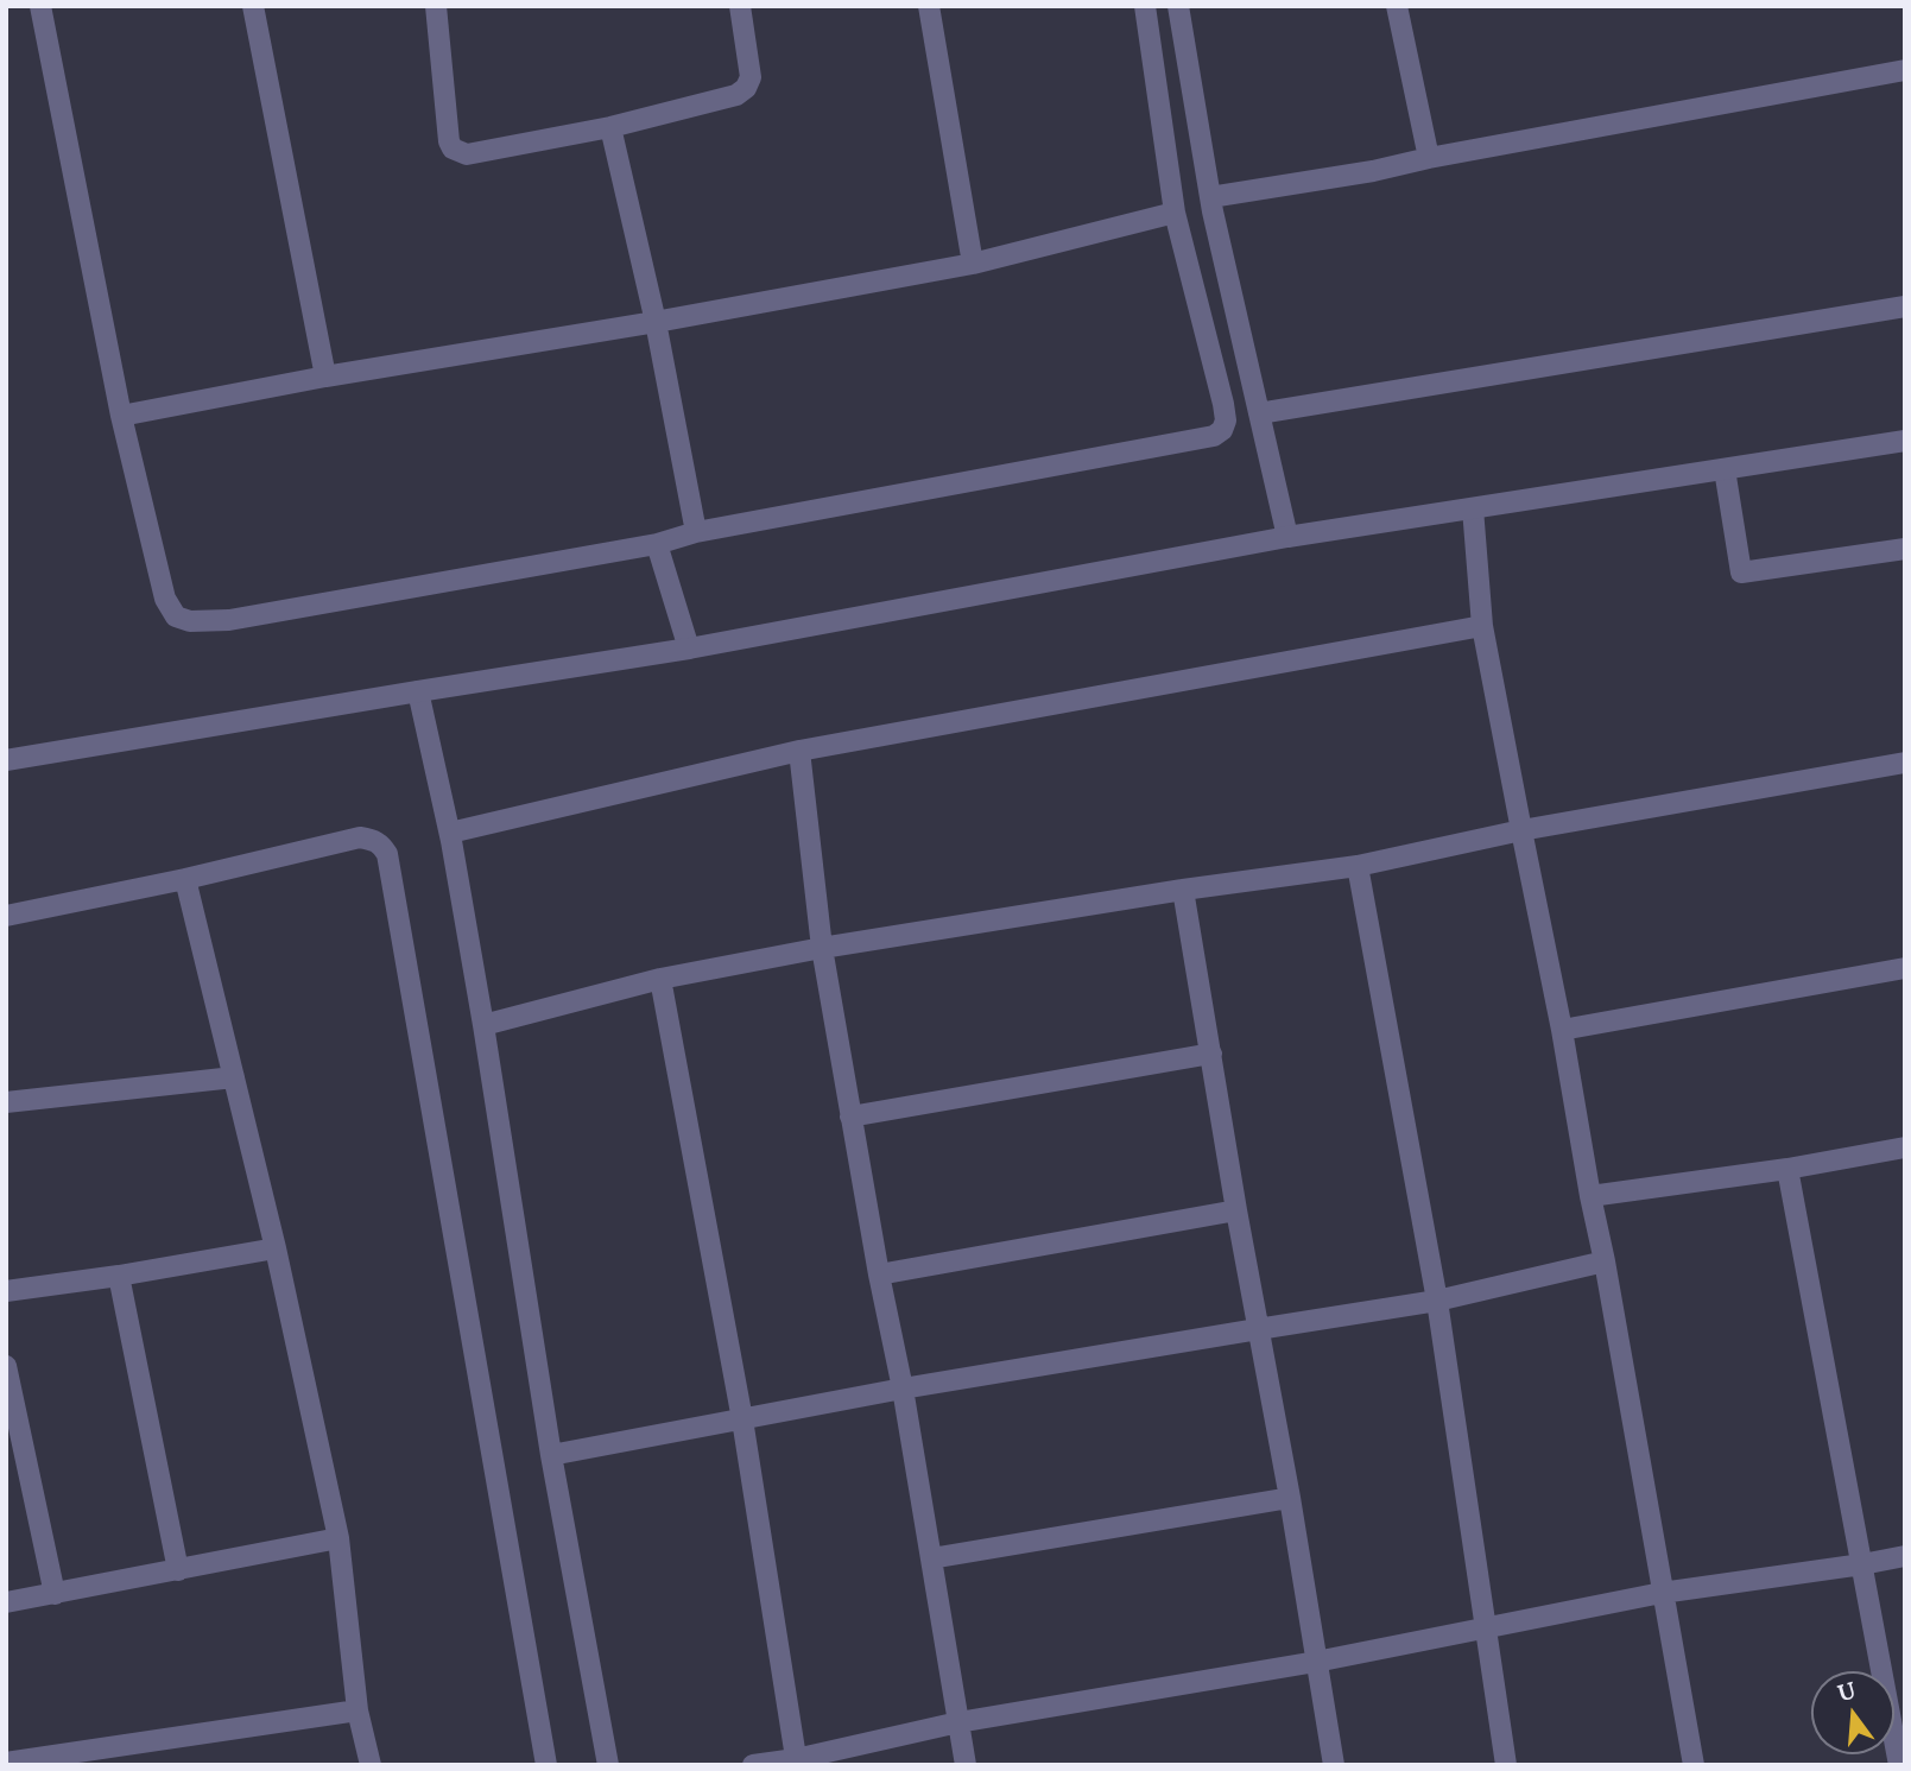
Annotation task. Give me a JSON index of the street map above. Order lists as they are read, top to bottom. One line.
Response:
{"north":"top"}
